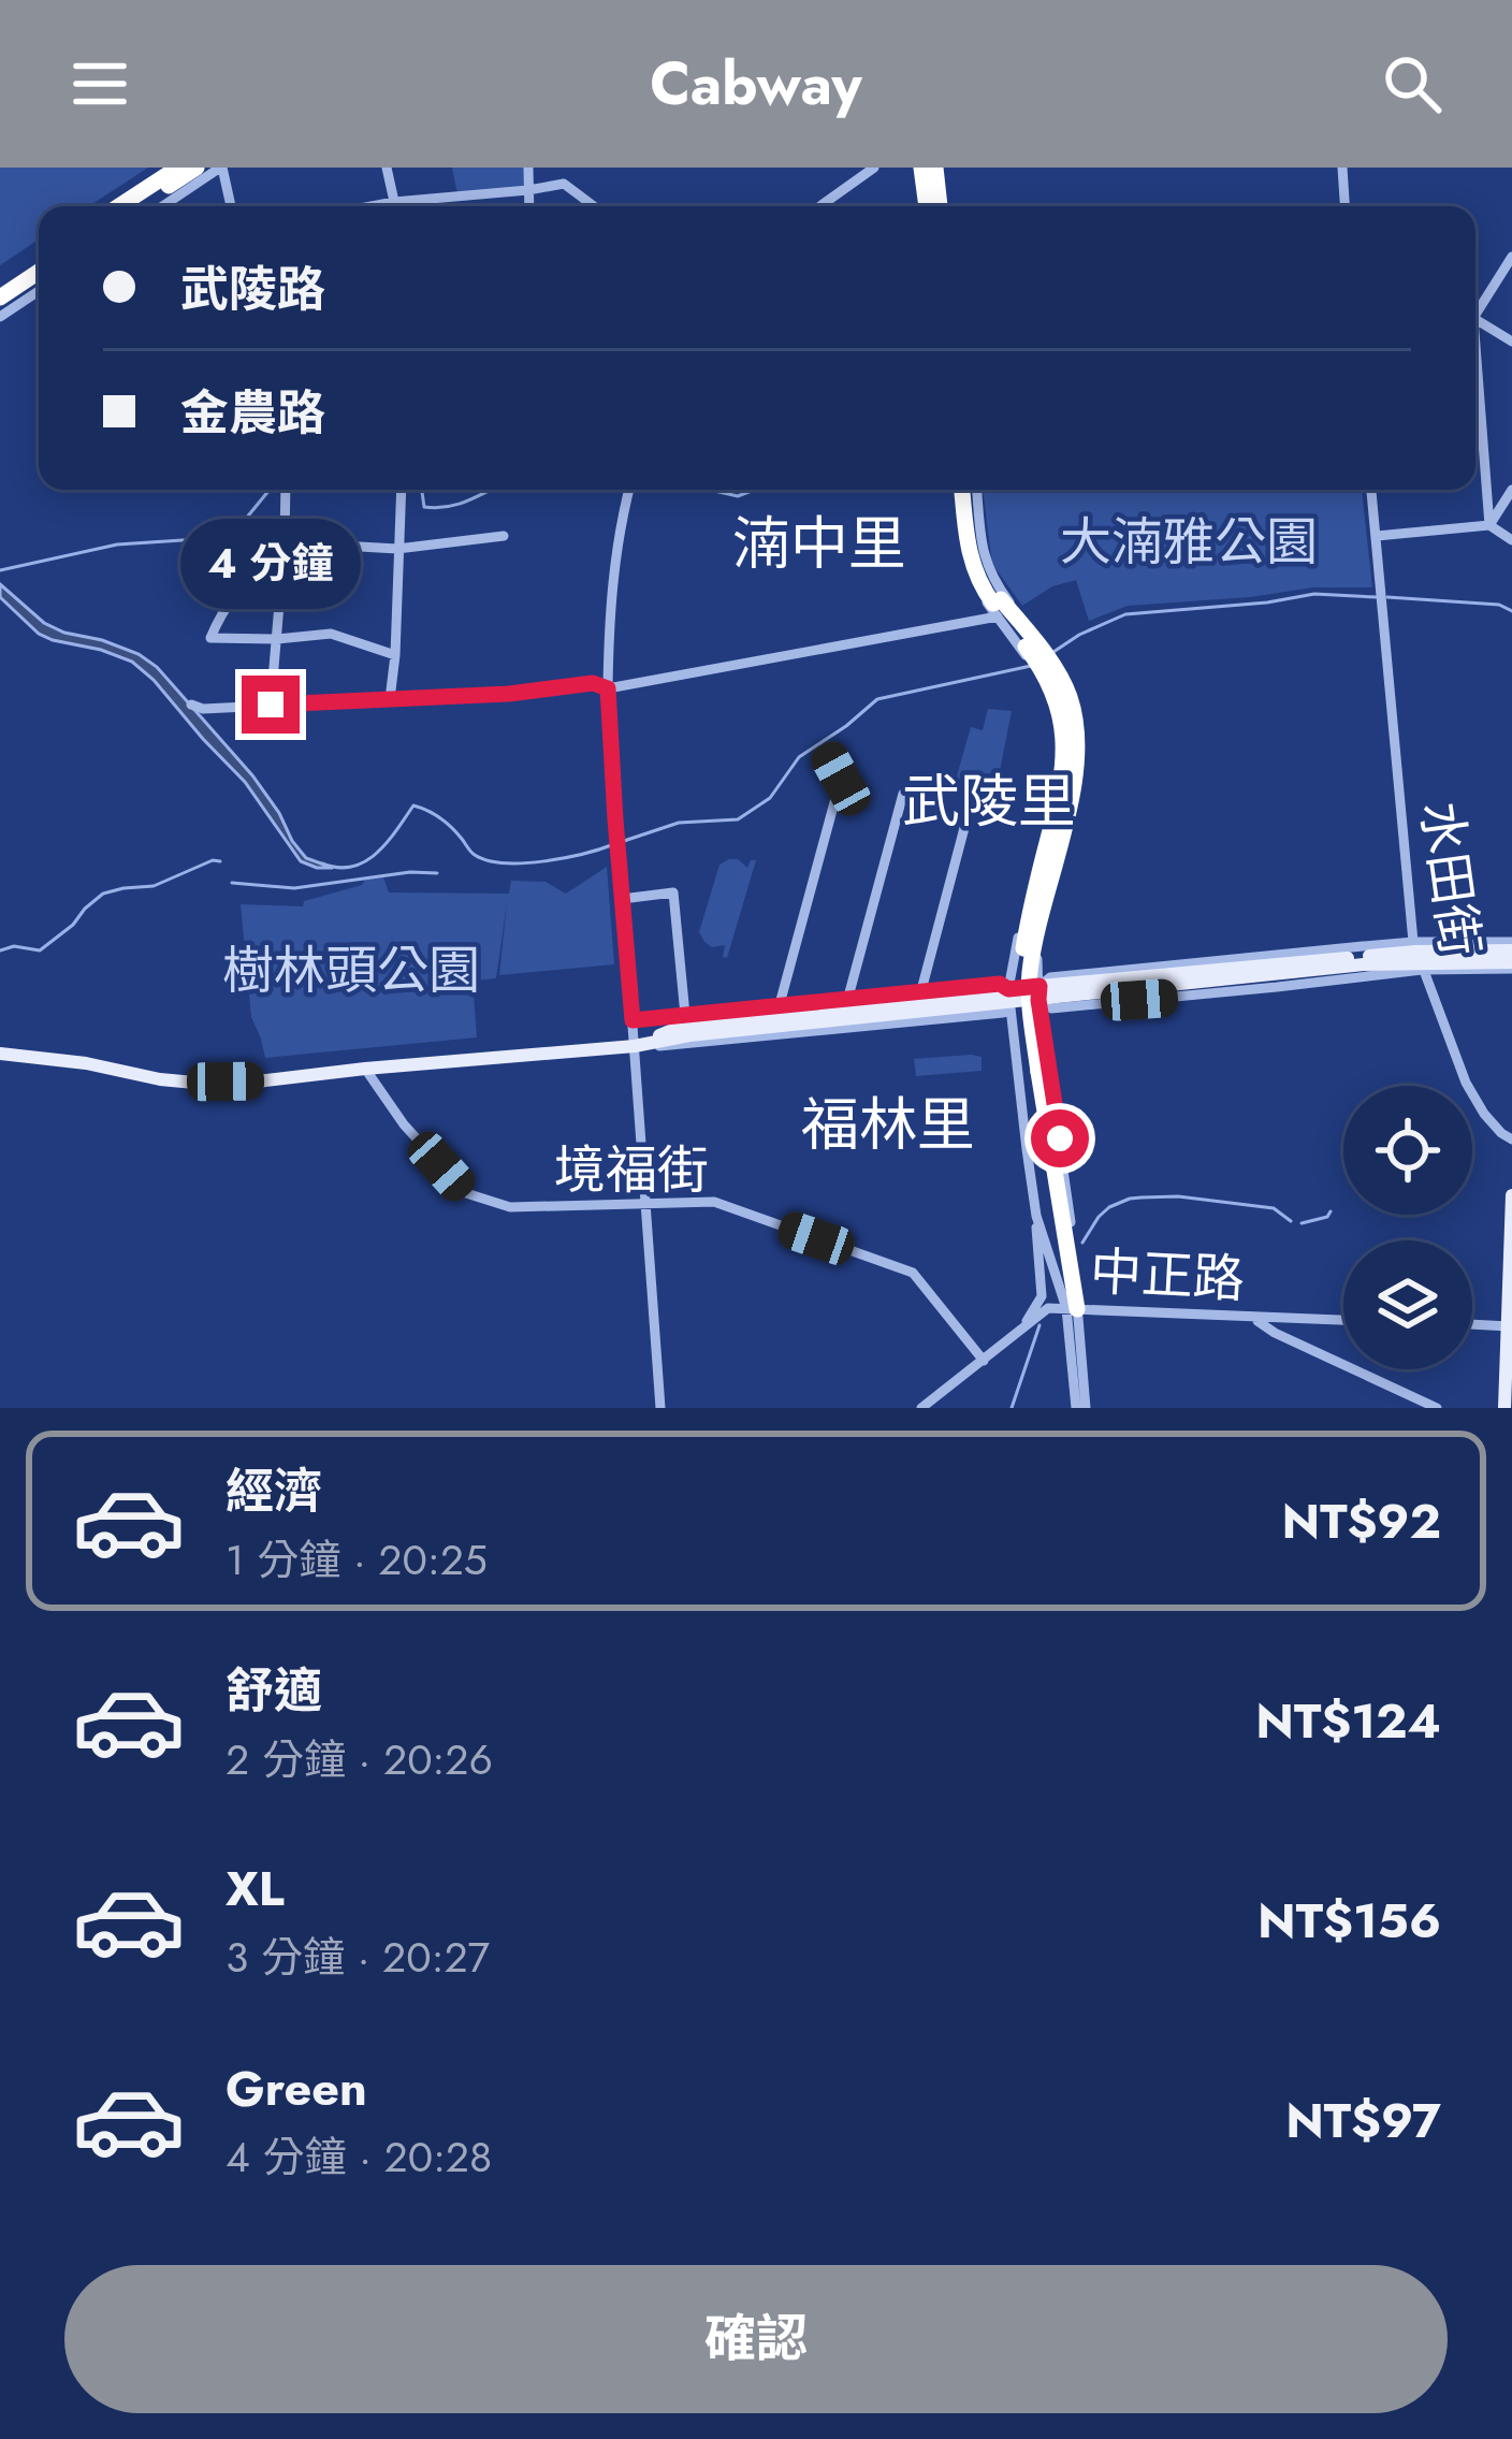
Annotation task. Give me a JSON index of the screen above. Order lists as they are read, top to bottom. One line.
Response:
{"streets":{"street":["水田街","境福街","中正路"]},"crossings":[["境福街","中正路"]],"districts":["湳中里","武陵里","福林里"],"parks":["大湳雅公園","樹林頭公園"],"page":{"header":"Cabway","banner":["武陵路","金農路"],"bubble":"4 分鐘","list":[{"name":"經濟","note":"1 分鐘 · 20:25","value":"NT$92"},{"name":"舒適","note":"2 分鐘 · 20:26","value":"NT$124"},{"name":"XL","note":"3 分鐘 · 20:27","value":"NT$156"},{"name":"Green","note":"4 分鐘 · 20:28","value":"NT$97"}],"buttons":"確認"}}
